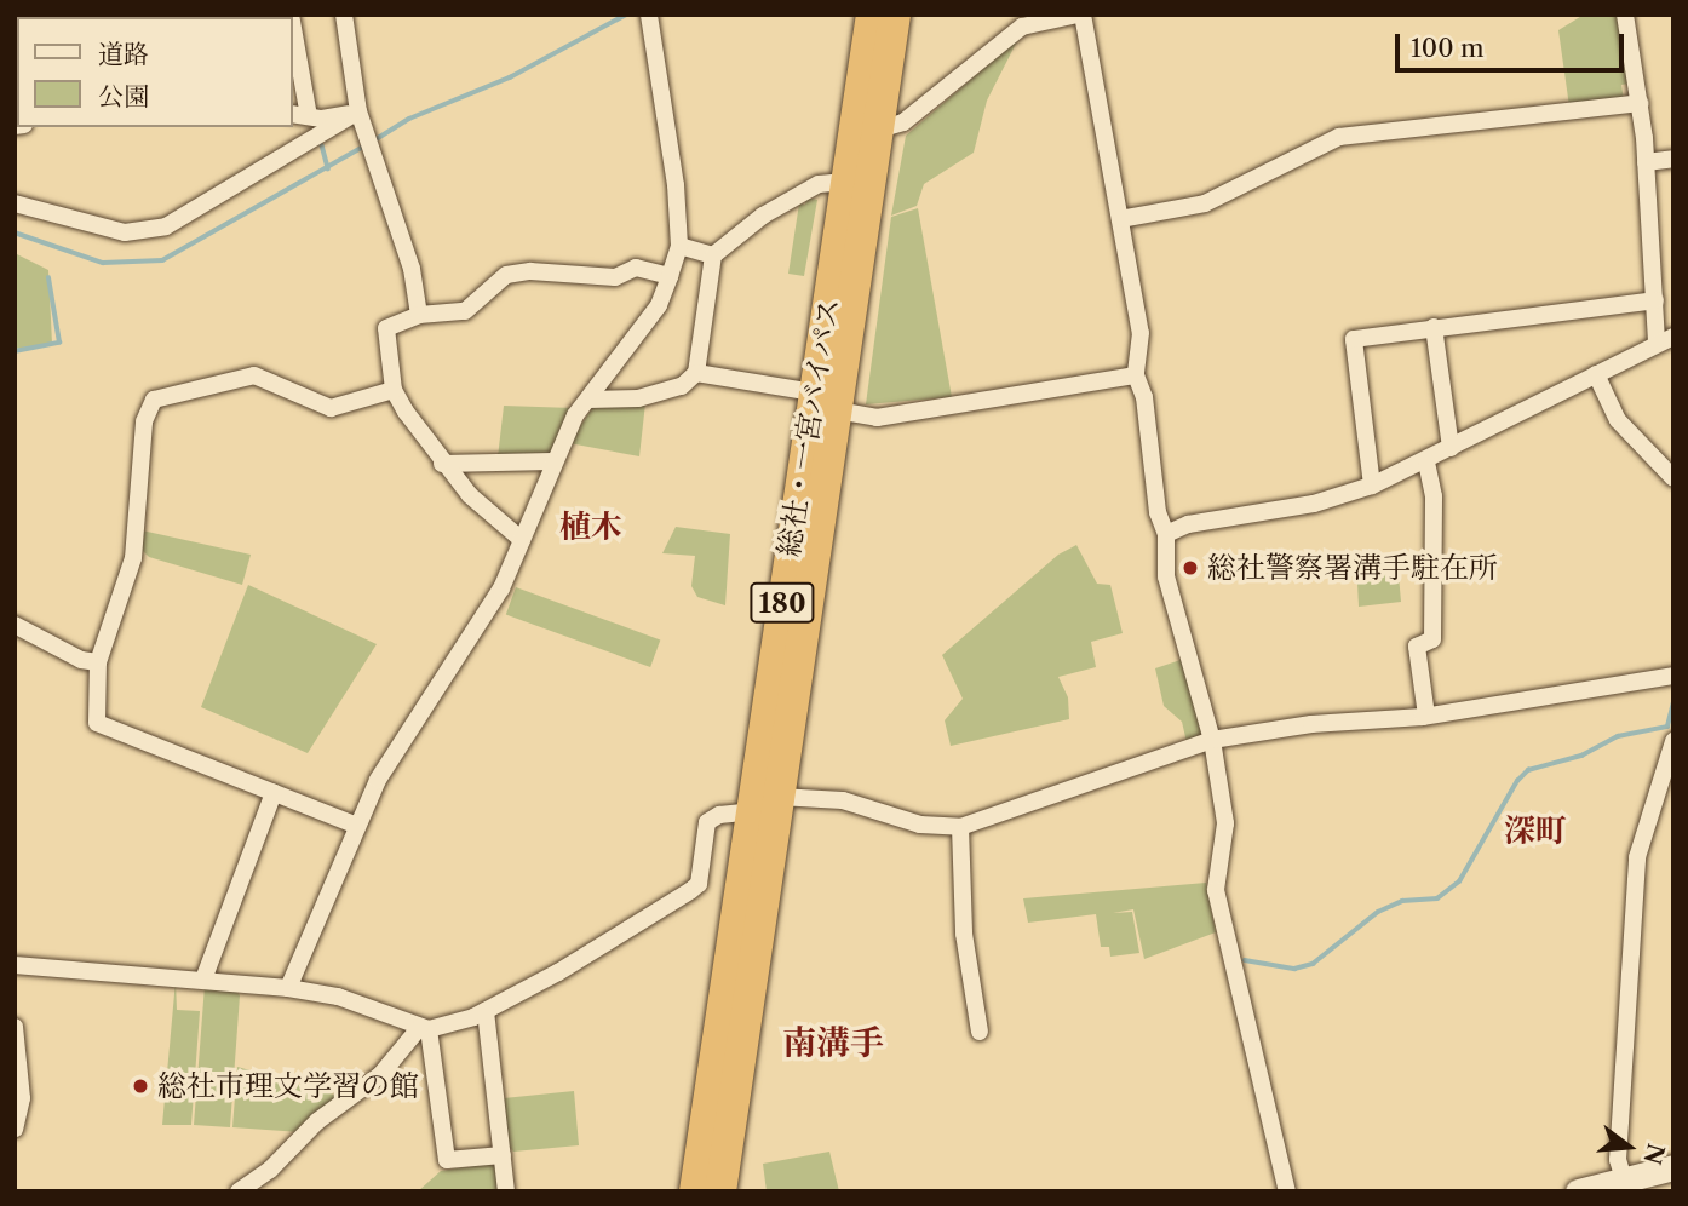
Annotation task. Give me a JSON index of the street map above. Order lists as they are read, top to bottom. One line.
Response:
{"streets":{"highway":["総社・一宮バイパス","180"]},"districts":["植木","深町","南溝手"],"places":["総社警察署溝手駐在所","総社市理文学習の館"],"legend":["道路","公園"],"scale_bar":"100 m","north":"right"}
